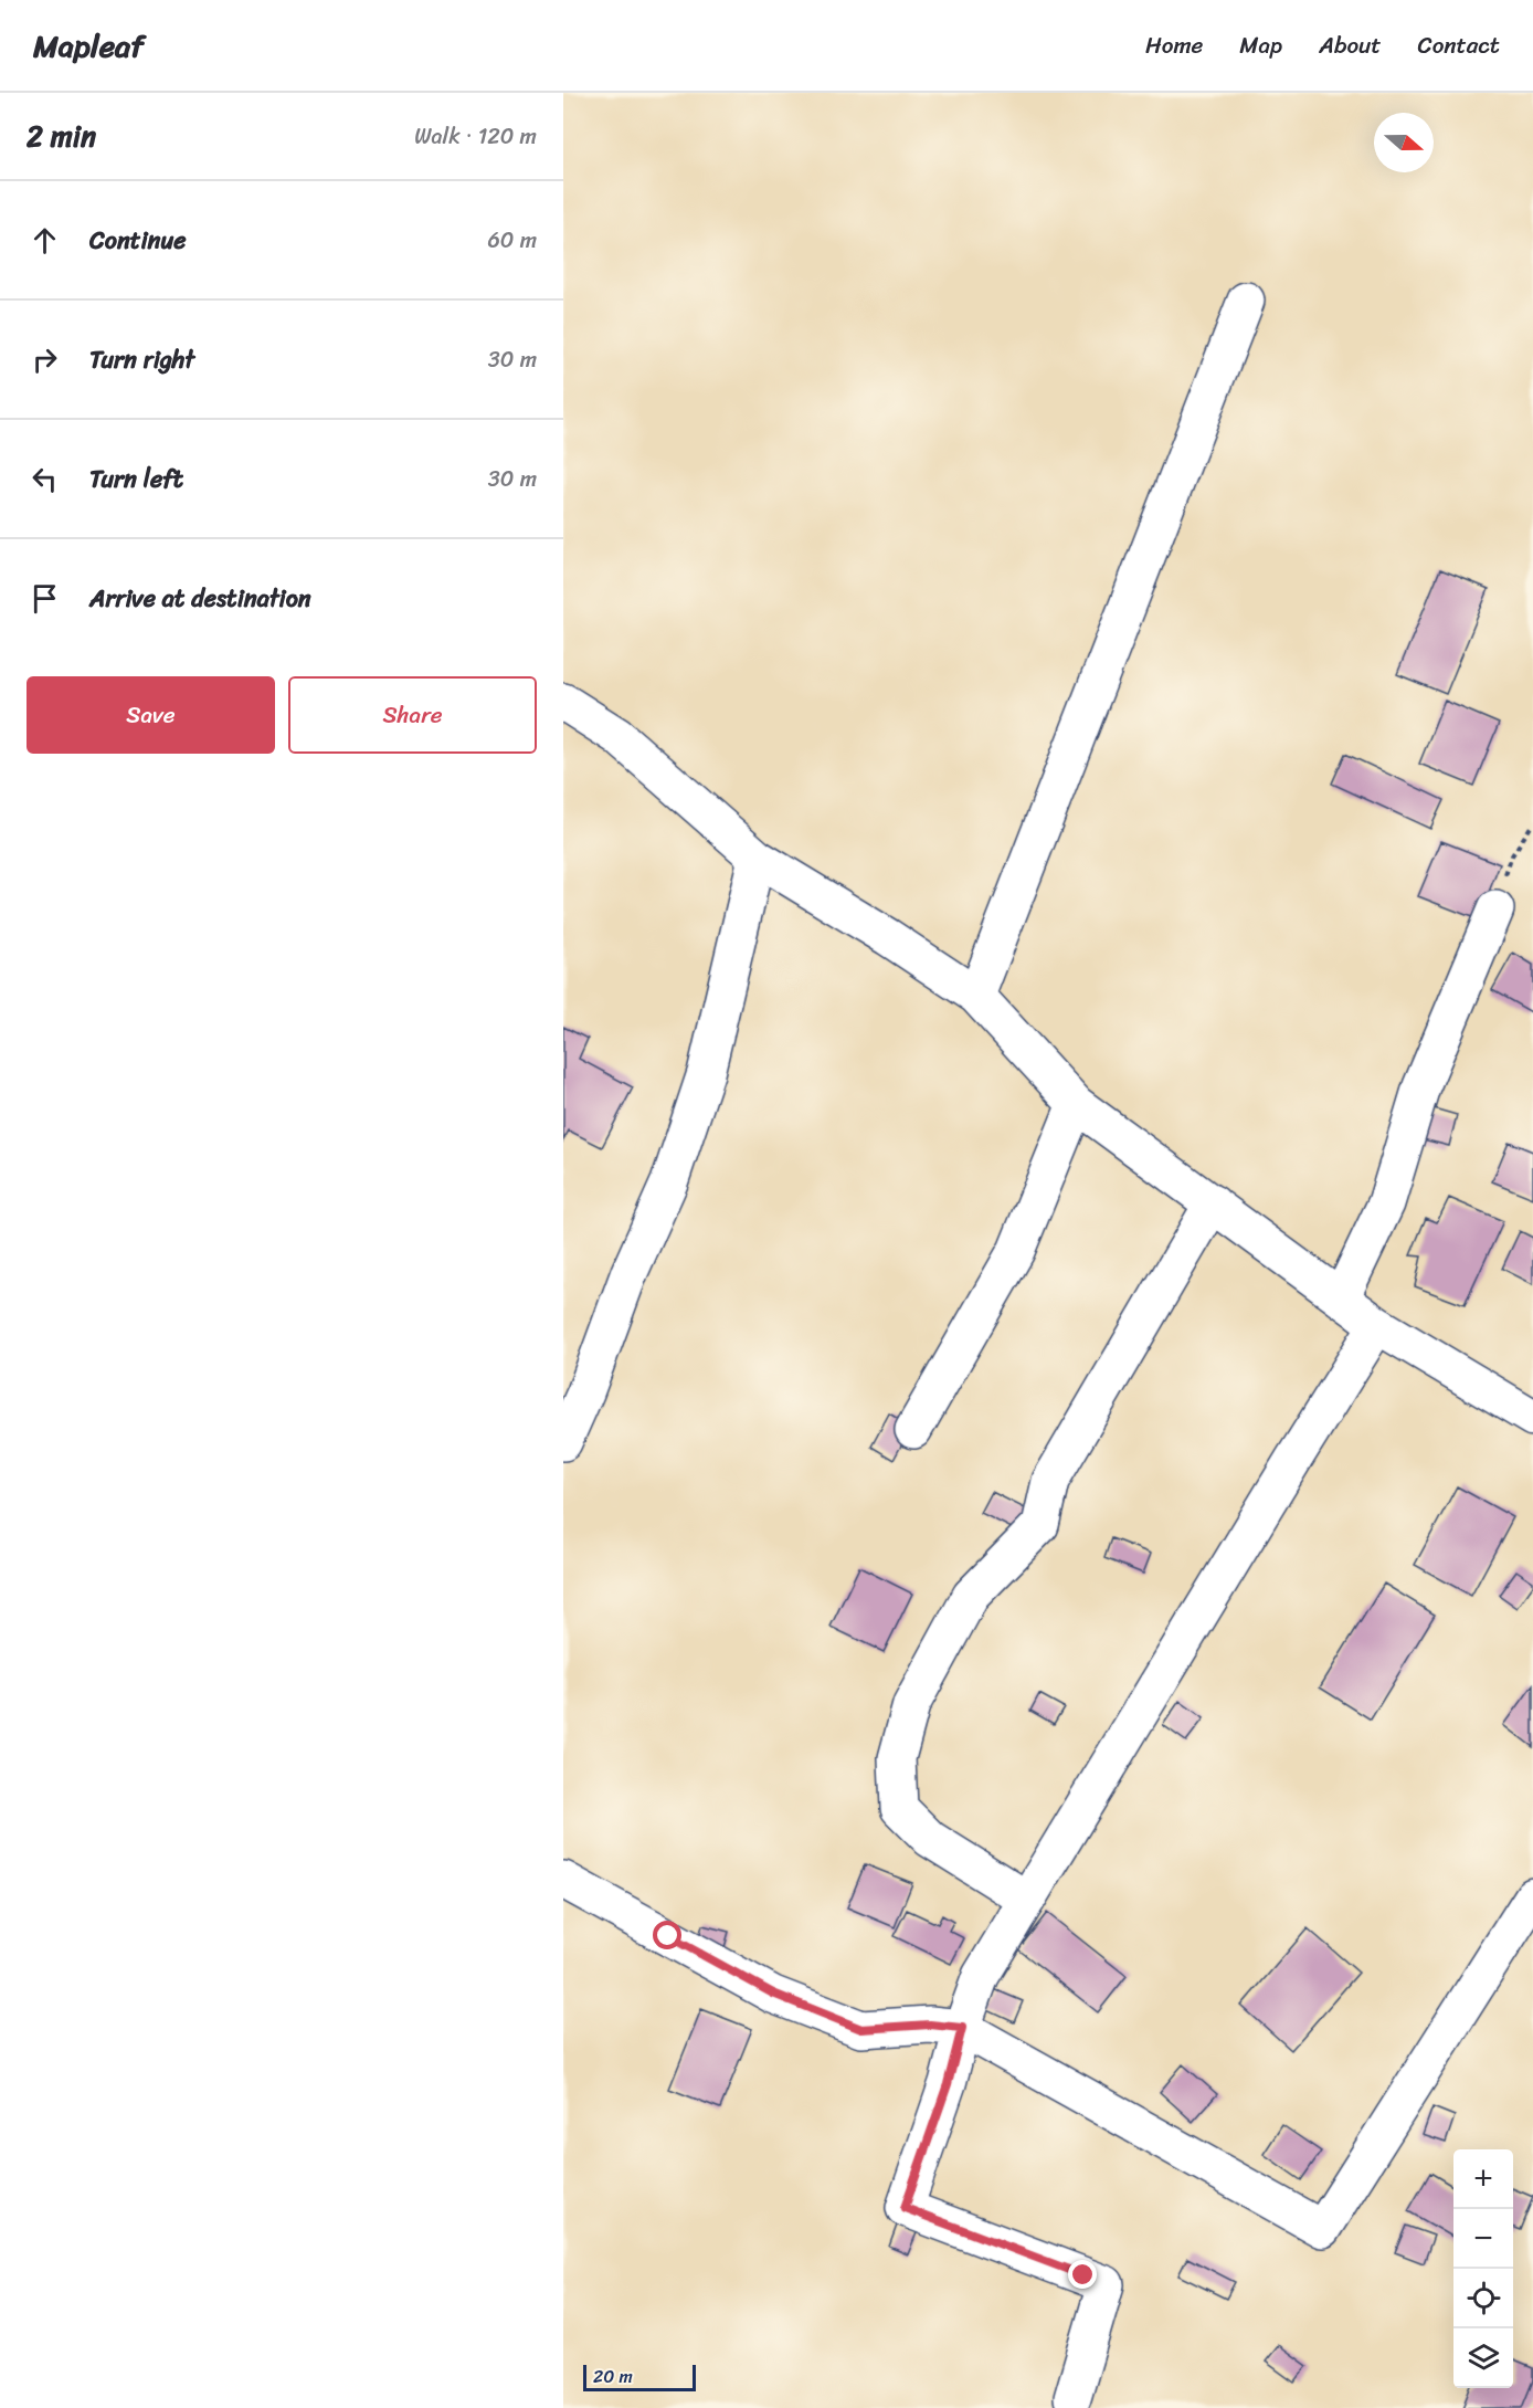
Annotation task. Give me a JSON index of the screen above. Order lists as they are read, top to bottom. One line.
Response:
{"scale_bar":"20 m","north":"right","page":{"header":"Mapleaf","nav":["Home","Map","About","Contact"],"heading":["2 min","Walk · 120 m"],"list":[["Continue","60 m"],["Turn right","30 m"],["Turn left","30 m"],"Arrive at destination"],"buttons":["Save","Share"],"map_buttons":["+","−"],"scale":"20 m"}}
